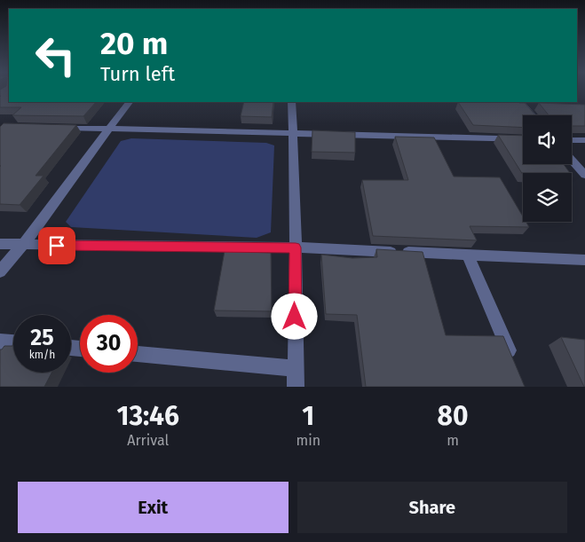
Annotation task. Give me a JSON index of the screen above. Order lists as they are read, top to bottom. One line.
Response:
{"page":{"turn":["20 m","Turn left"],"speed":"25 km/h","limit":"30","eta":["13:46","Arrival","1","min","80","m"],"buttons":["Exit","Share"]}}
